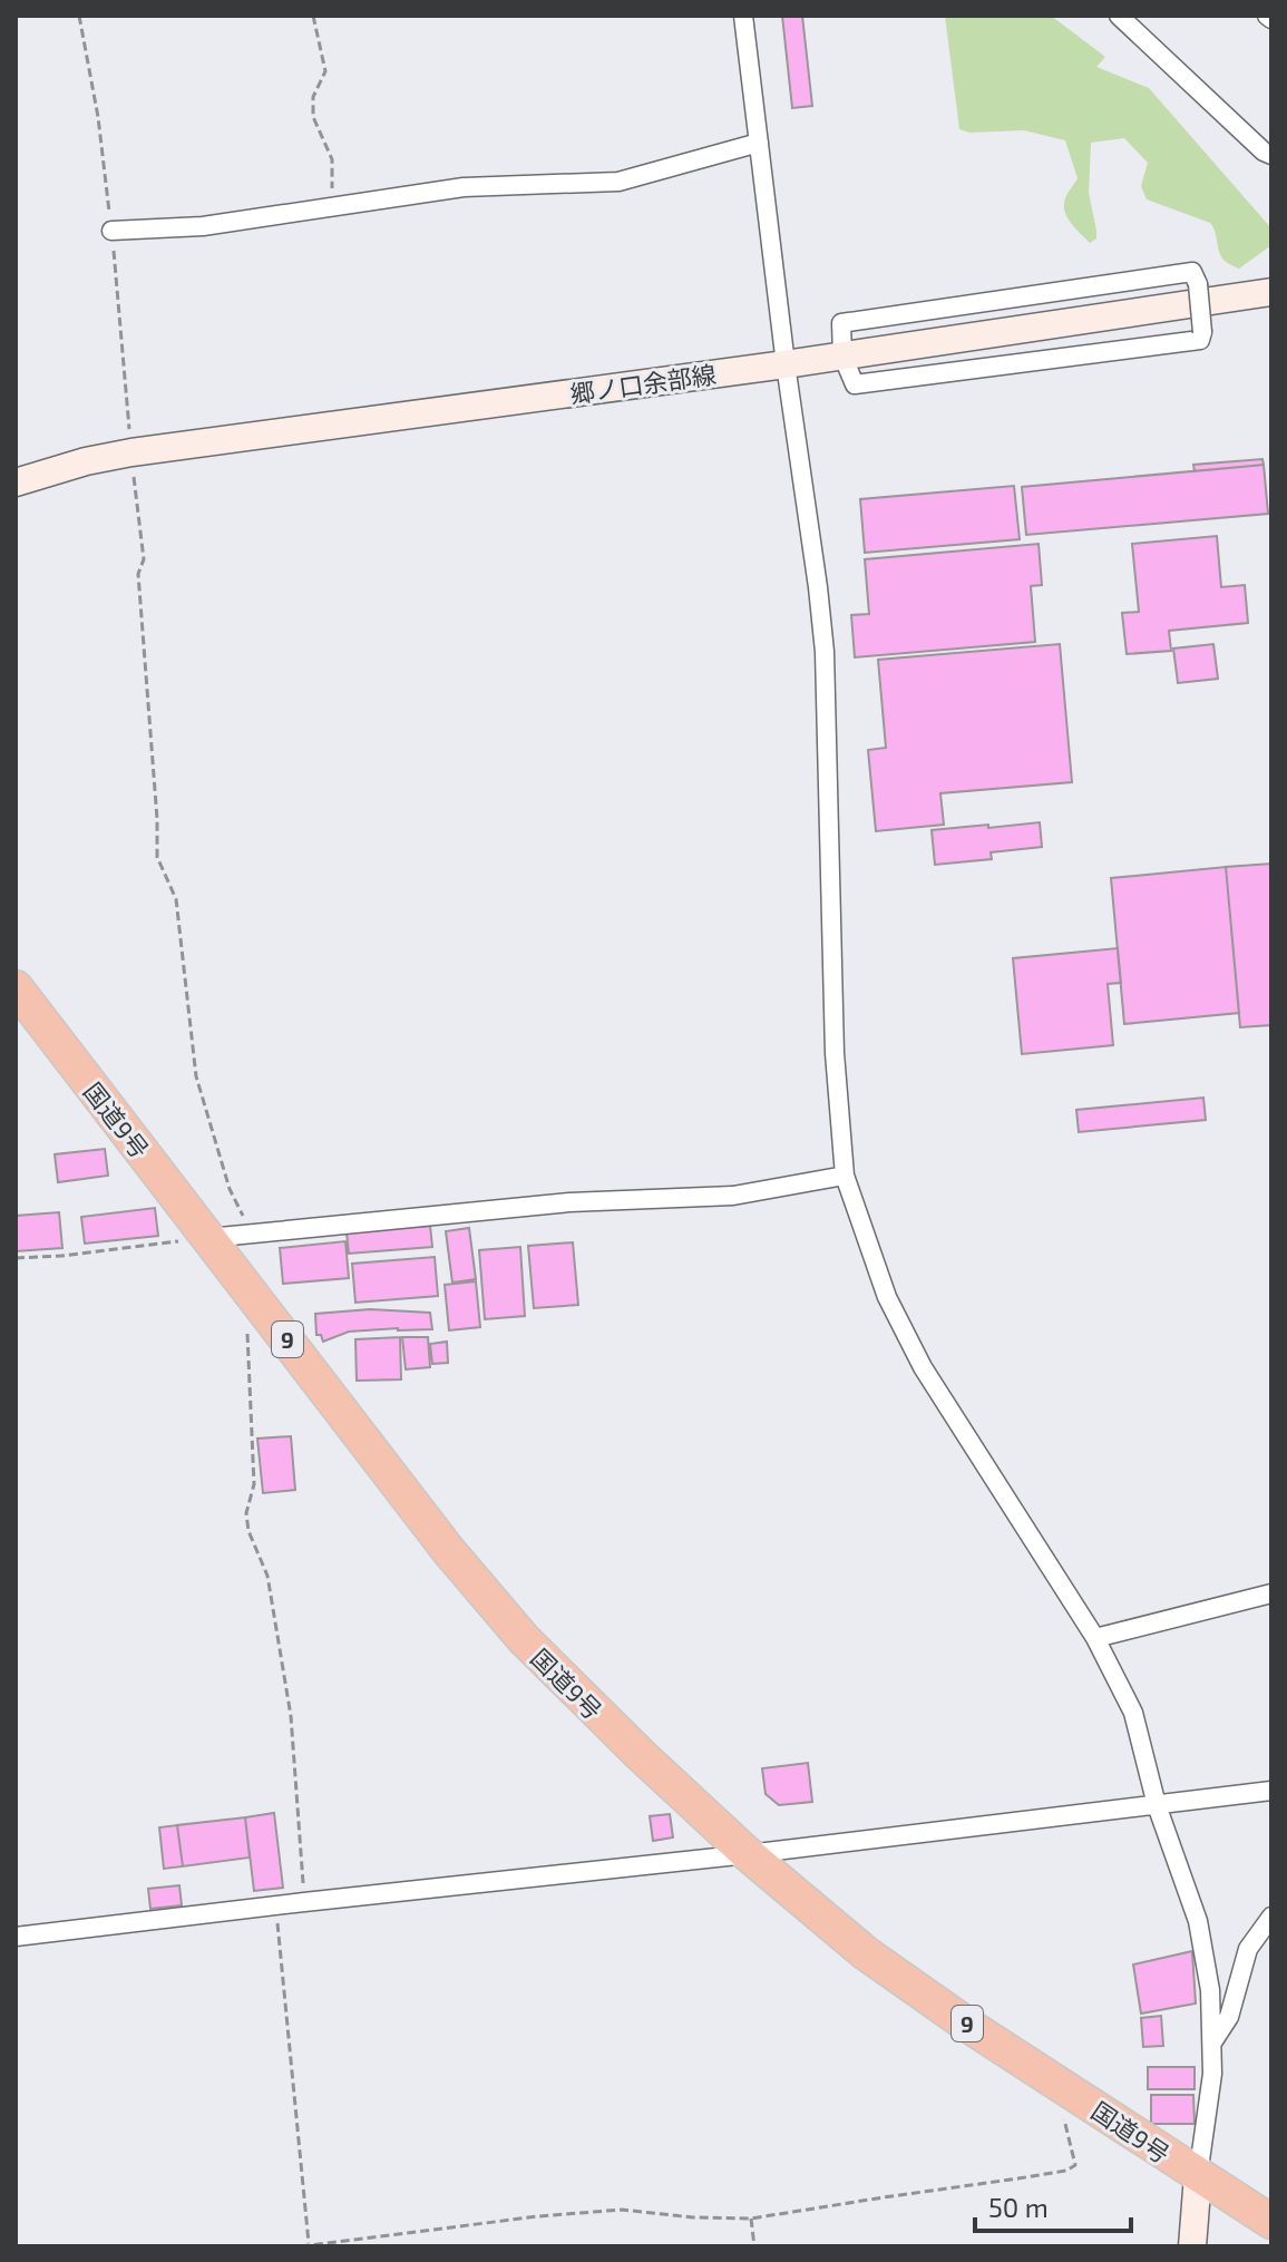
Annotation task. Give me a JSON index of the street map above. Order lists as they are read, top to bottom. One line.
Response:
{"streets":{"highway":["国道9号","9"],"main road":["郷ノ口余部線"]},"scale_bar":"50 m"}
